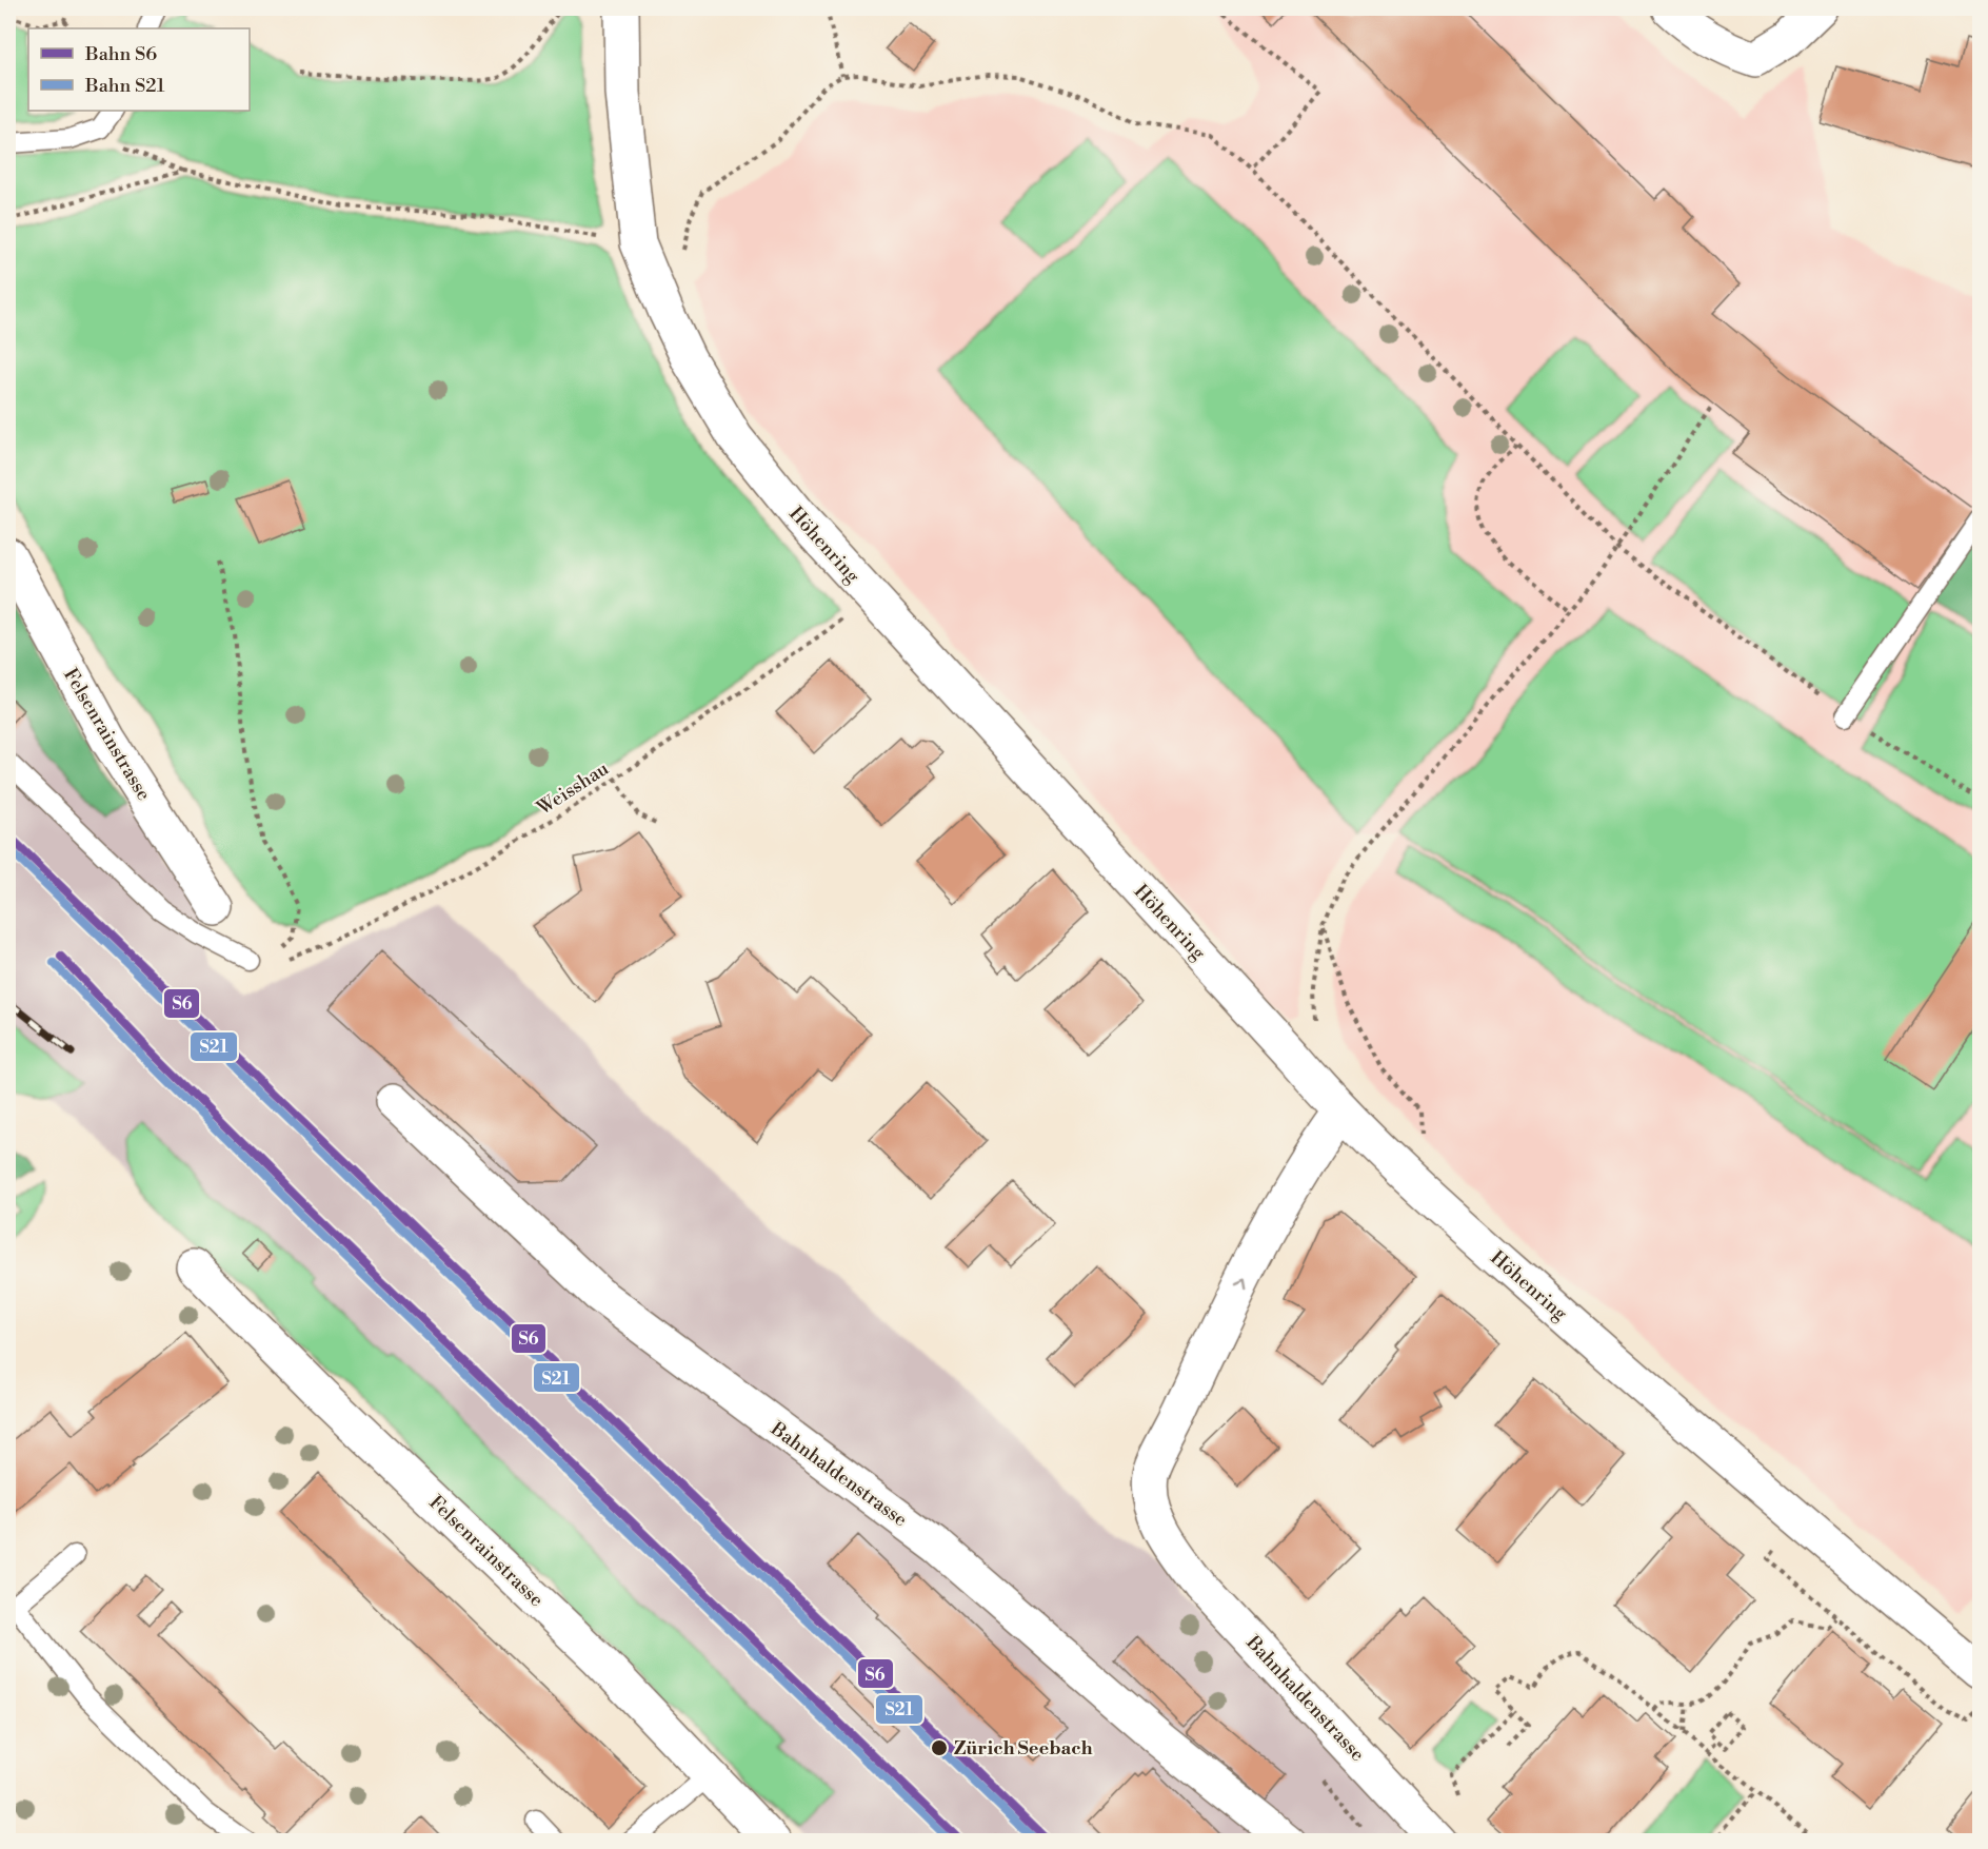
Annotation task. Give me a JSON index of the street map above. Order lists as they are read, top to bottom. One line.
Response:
{"streets":{"street":["Höhenring","Felsenrainstrasse","Bahnhaldenstrasse"],"path":["Weisshau"]},"crossings":[["Höhenring","Bahnhaldenstrasse"]],"one_way":["Bahnhaldenstrasse"],"places":["Zürich Seebach"],"lines":["rail line S6","rail line S21"],"legend":["Bahn S6","Bahn S21"]}
